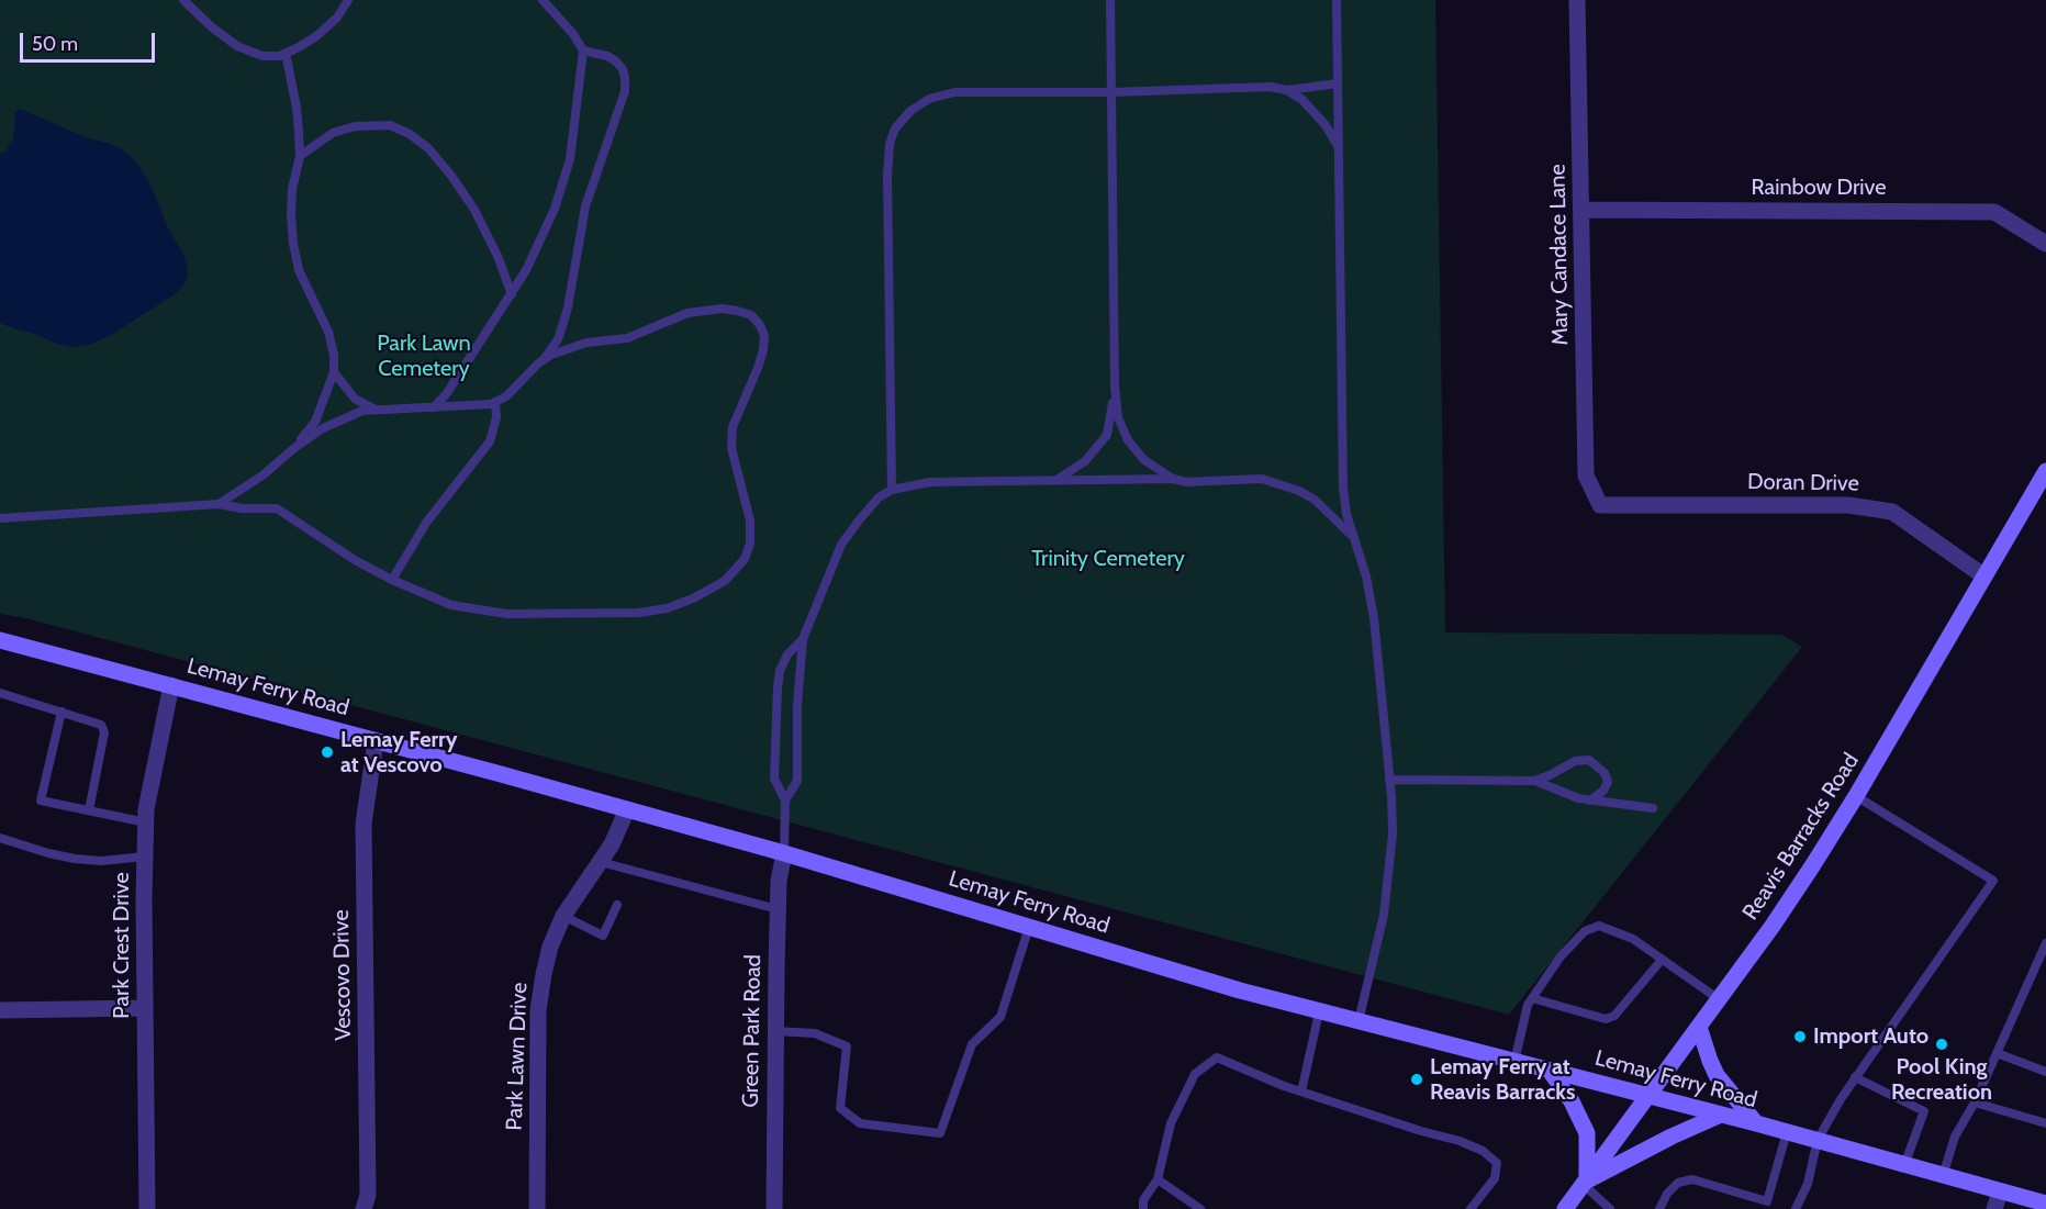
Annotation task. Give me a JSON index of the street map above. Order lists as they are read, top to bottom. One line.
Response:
{"streets":{"main road":["Lemay Ferry Road","Reavis Barracks Road"],"street":["Rainbow Drive","Mary Candace Lane","Doran Drive","Park Crest Drive","Vescovo Drive","Green Park Road","Park Lawn Drive"]},"crossings":[["Rainbow Drive","Mary Candace Lane"],["Mary Candace Lane","Doran Drive"],["Doran Drive","Reavis Barracks Road"],["Lemay Ferry Road","Reavis Barracks Road"],["Lemay Ferry Road","Park Crest Drive"],["Lemay Ferry Road","Vescovo Drive"],["Lemay Ferry Road","Green Park Road"],["Lemay Ferry Road","Park Lawn Drive"]],"parks":["Park Lawn Cemetery","Trinity Cemetery"],"places":["Lemay Ferry at Vescovo","Import Auto","Pool King Recreation","Lemay Ferry at Reavis Barracks"],"scale_bar":"50 m"}
